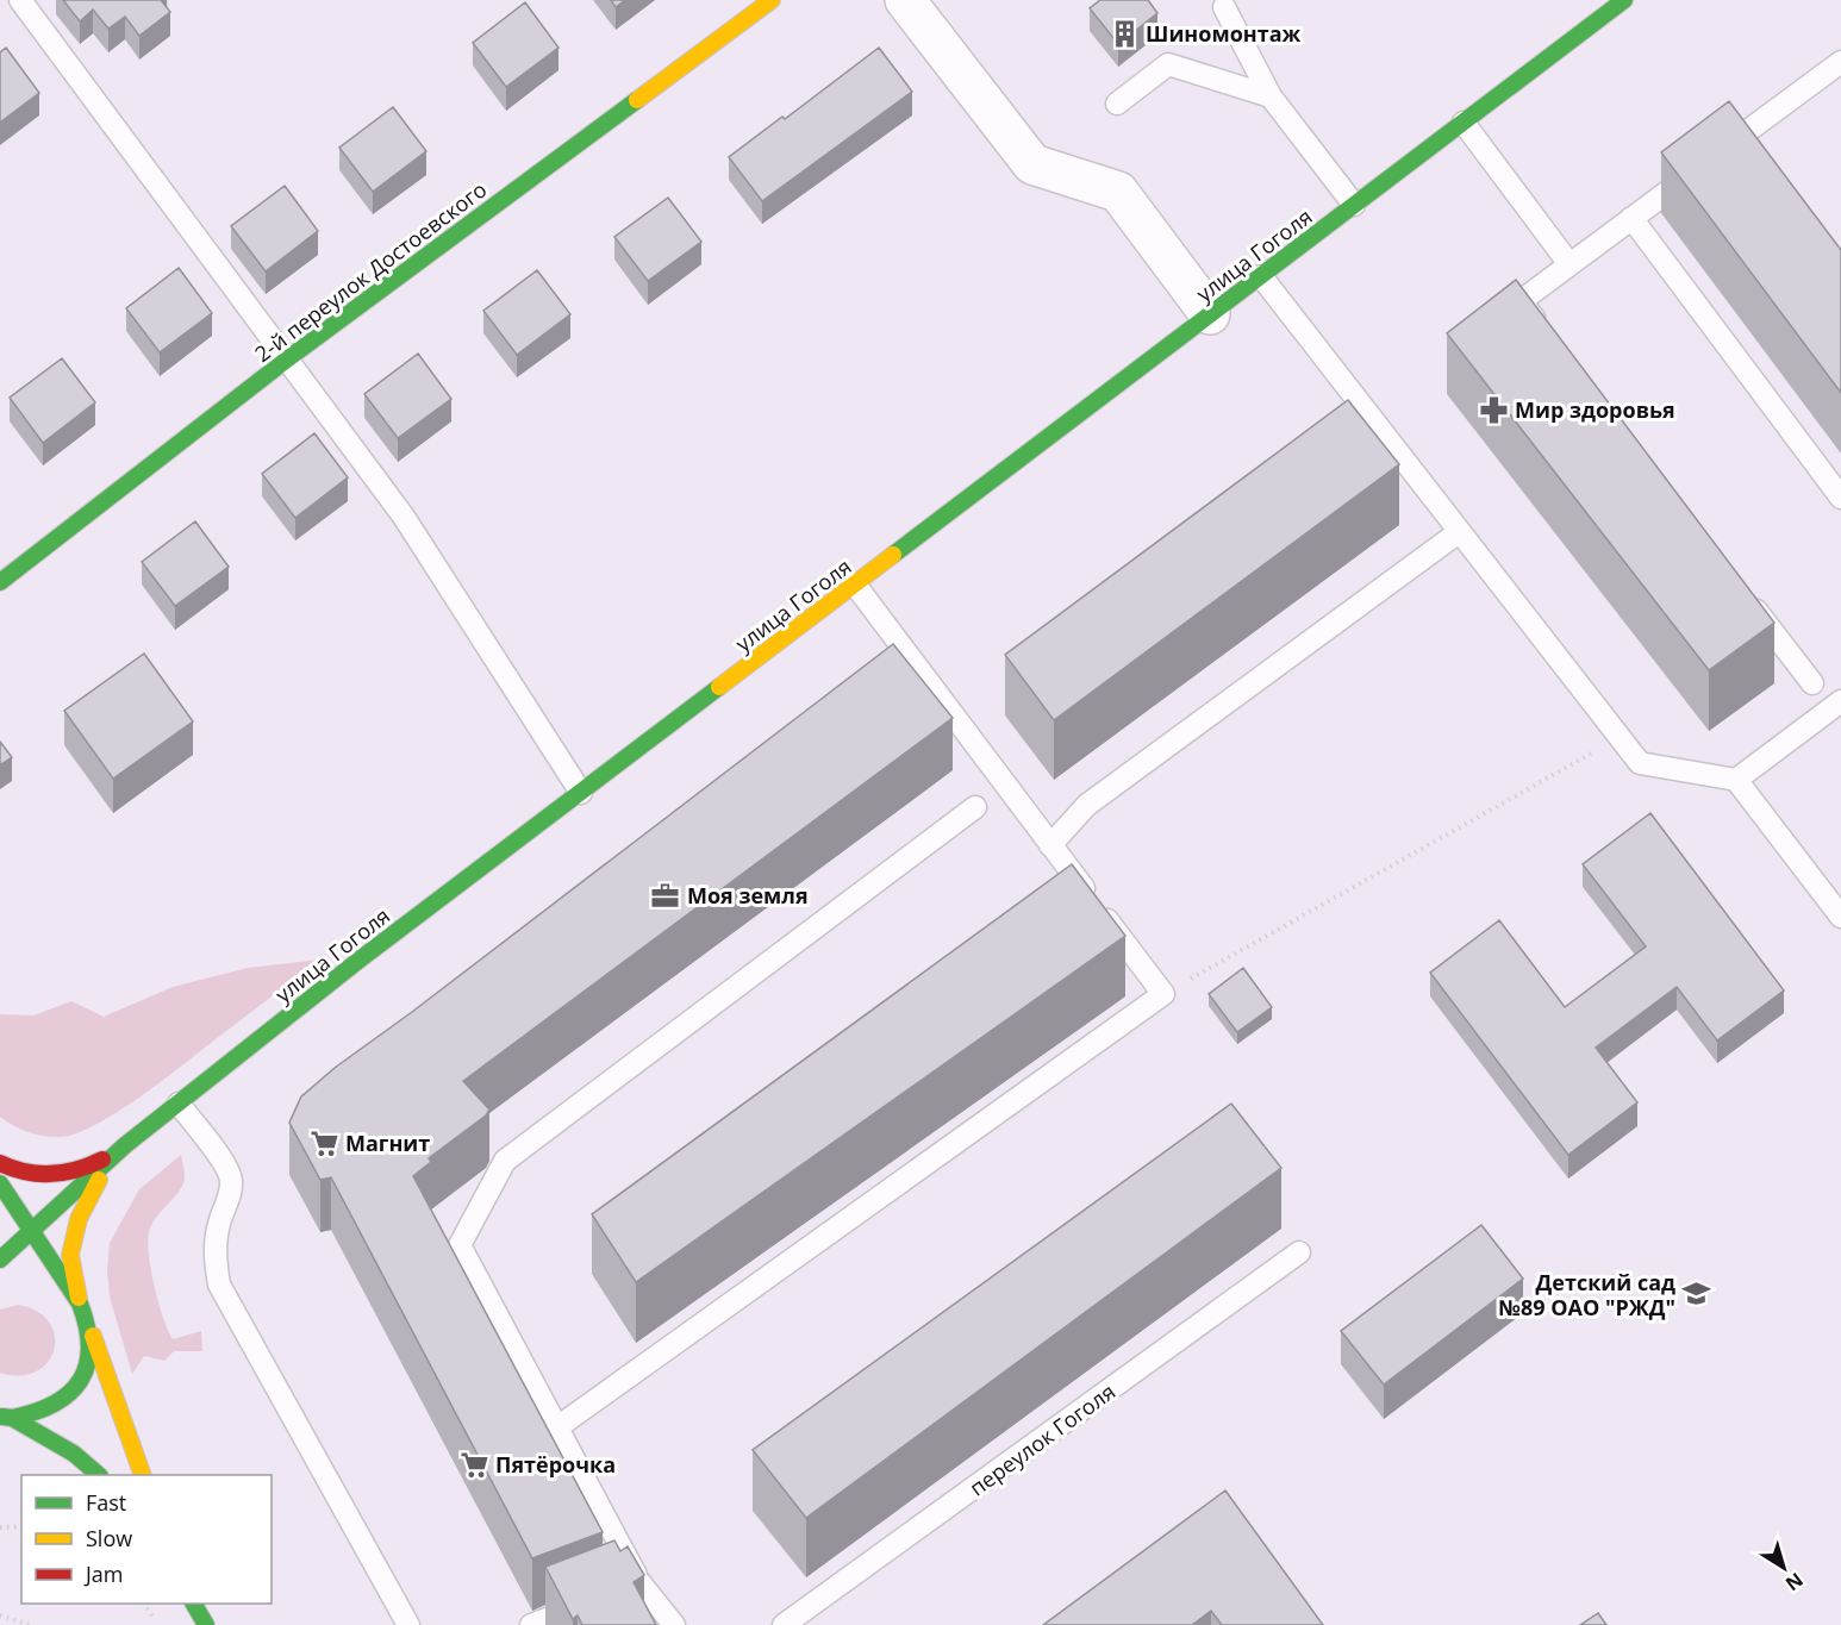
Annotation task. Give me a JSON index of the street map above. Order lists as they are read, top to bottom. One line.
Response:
{"streets":{"street":["улица Гоголя","2-й переулок Достоевского"],"lane":["переулок Гоголя"]},"places":{"building":["Шиномонтаж"],"pharmacy":["Мир здоровья"],"office":["Моя земля"],"supermarket":["Магнит","Пятёрочка"],"school or university":["Детский сад №89 ОАО \"РЖД\""]},"legend":["Fast","Slow","Jam"],"north":"bottom right"}
